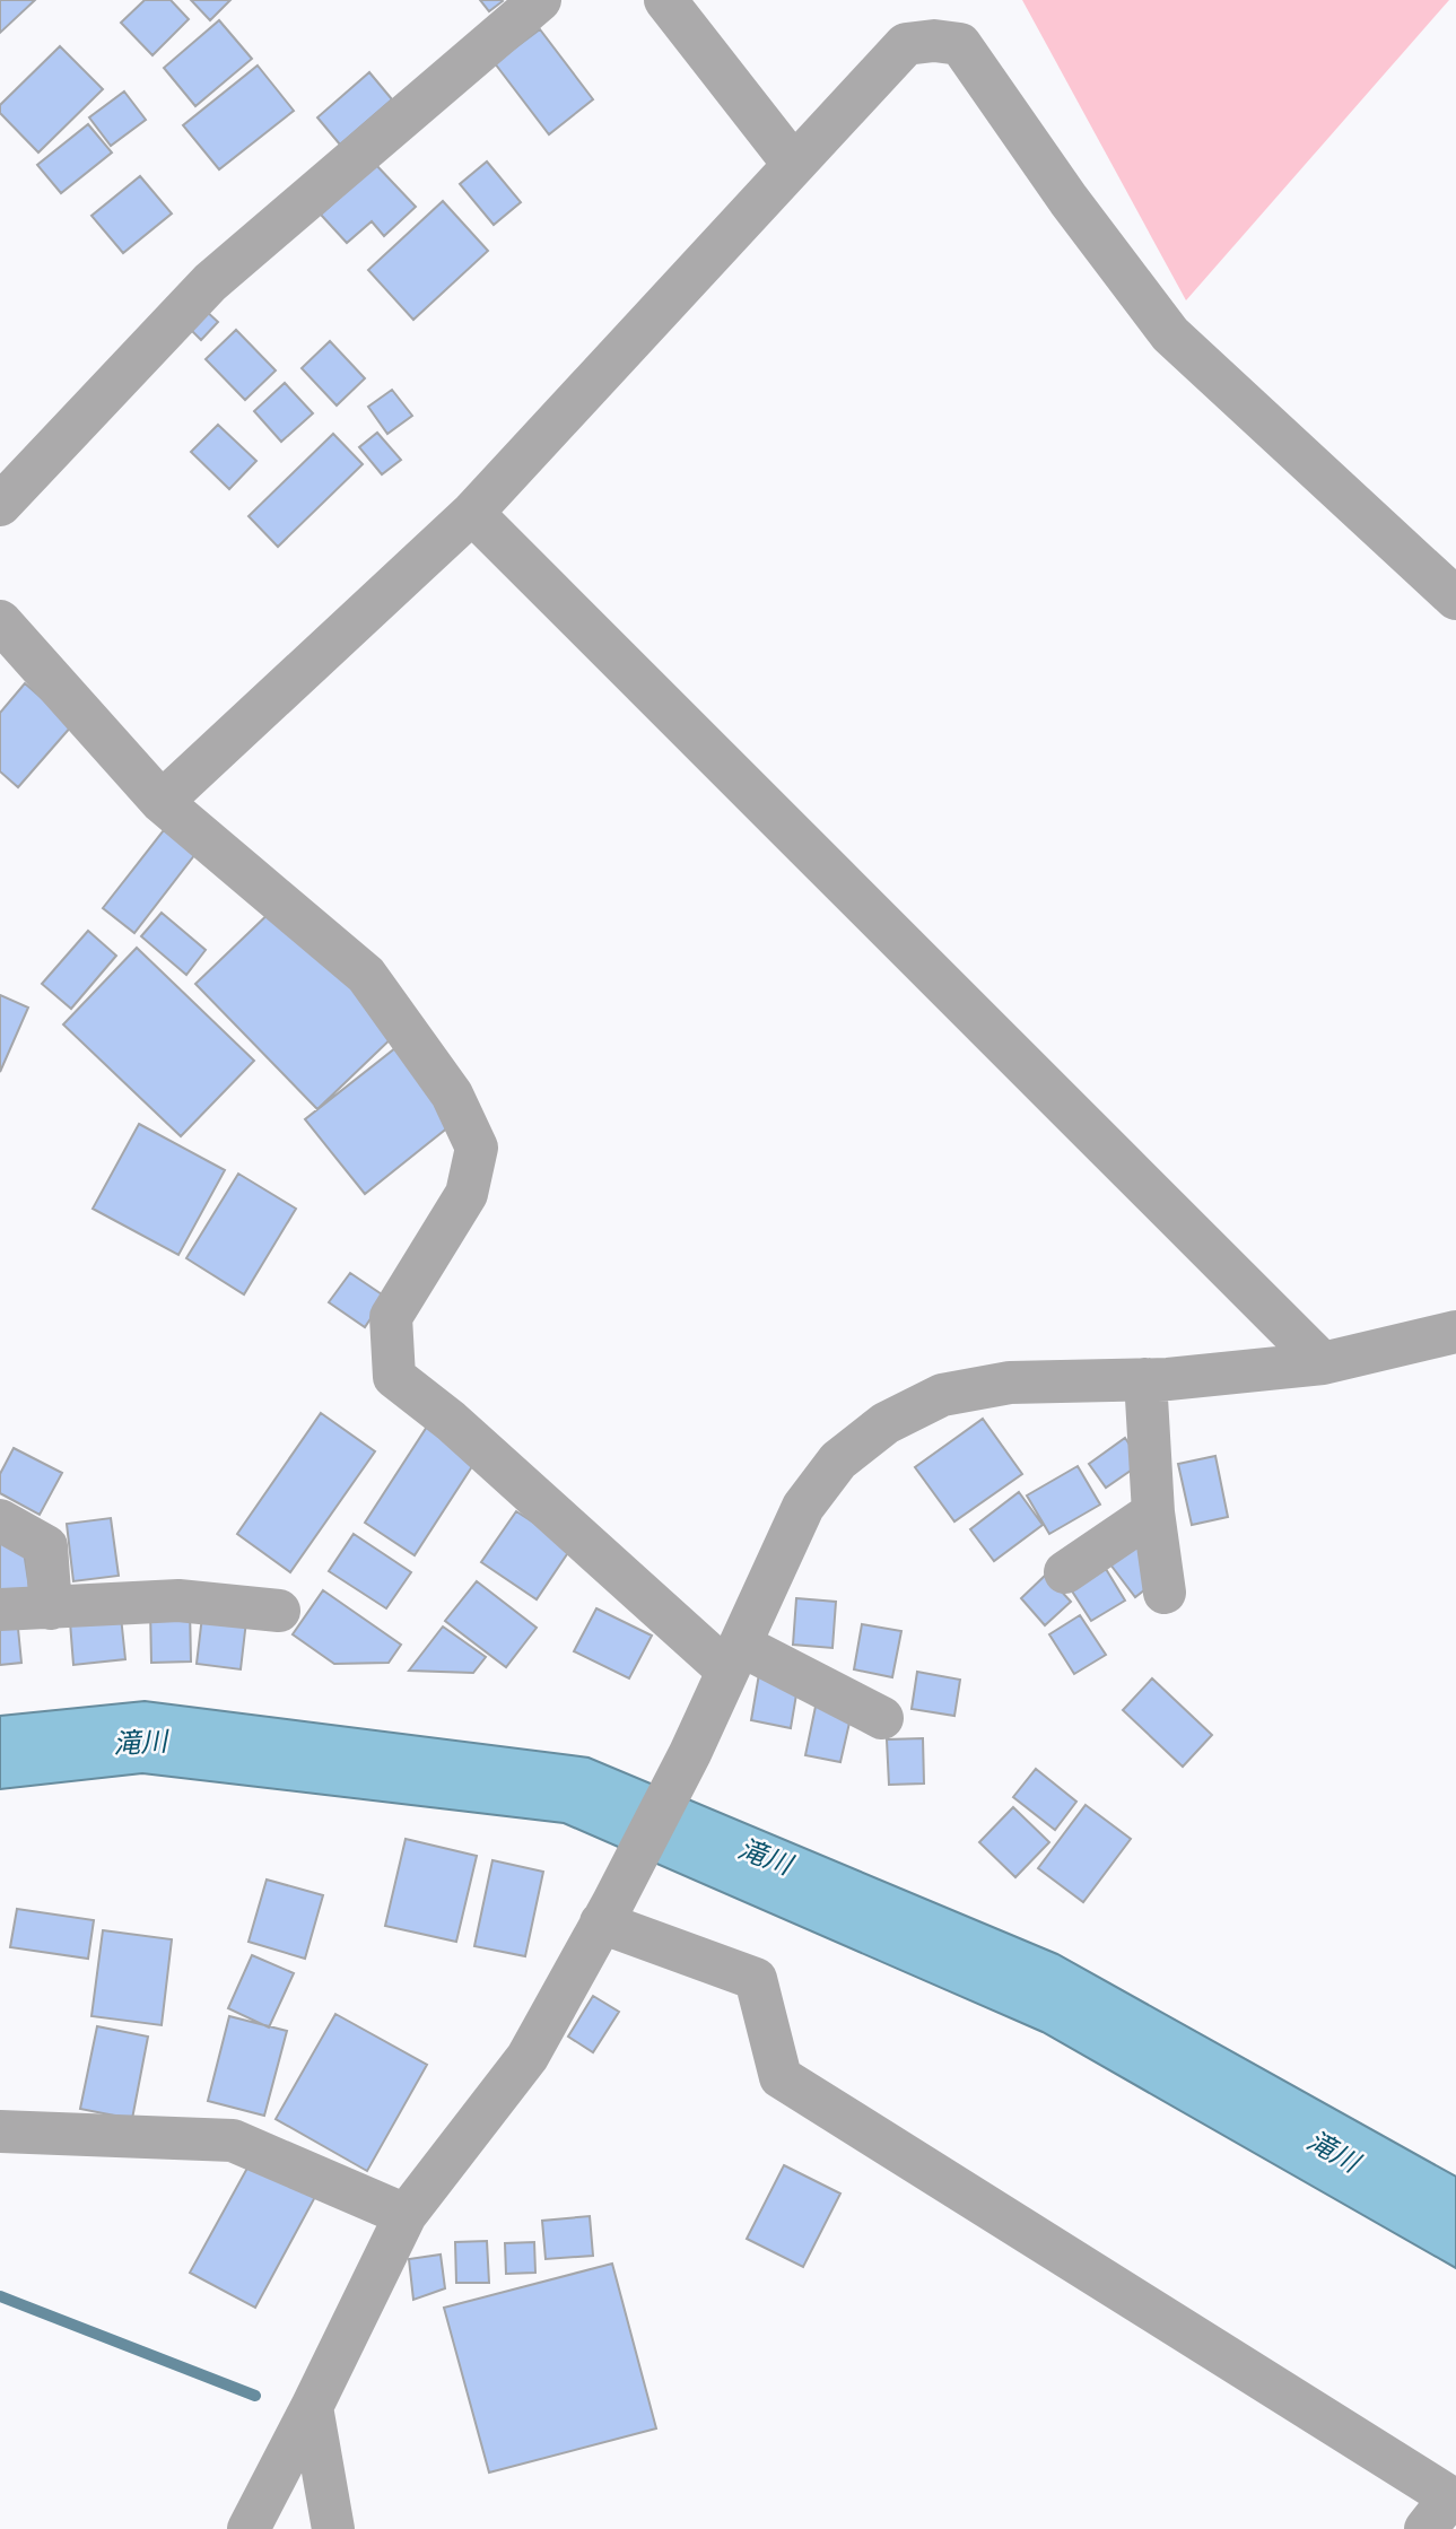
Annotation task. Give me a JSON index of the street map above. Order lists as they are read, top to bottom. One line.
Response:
{"water":["滝川"]}
